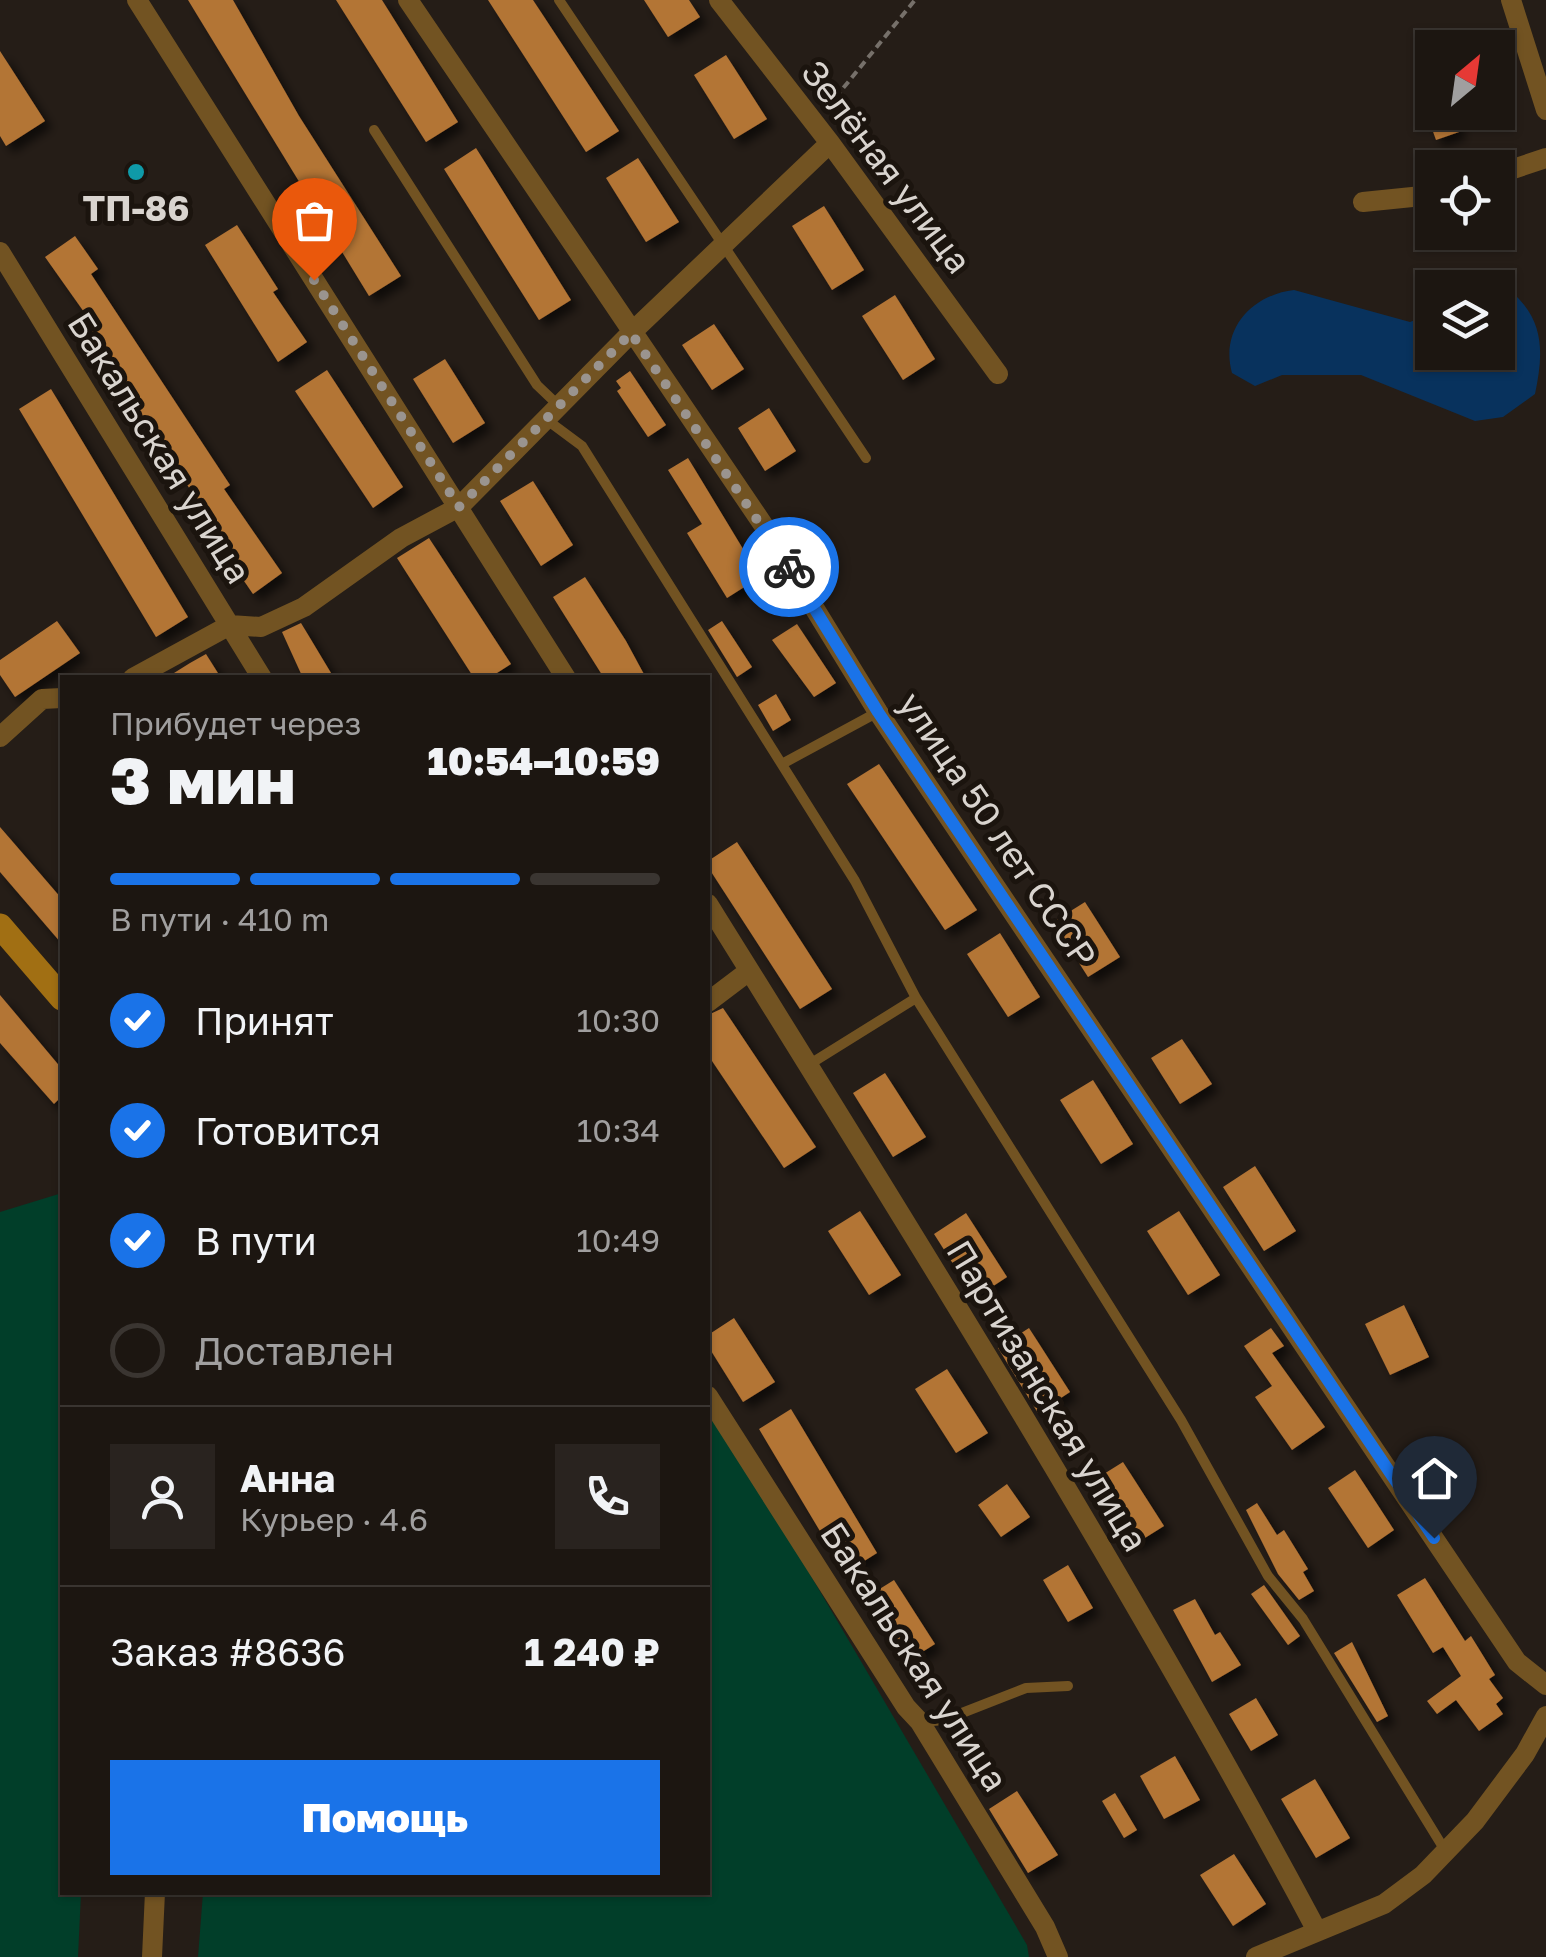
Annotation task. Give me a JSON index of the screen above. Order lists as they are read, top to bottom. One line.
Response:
{"streets":{"street":["Зелёная улица","Бакальская улица","улица 50 лет СССР","Партизанская улица"]},"places":["ТП-86"],"north":"top right","page":{"heading":["3 мин","Прибудет через","10:54–10:59"],"panel":["Анна","Курьер · 4.6","Заказ #8636","1 240 ₽"],"bar":"В пути · 410 m","list":[["Принят","10:30"],["Готовится","10:34"],["В пути","10:49"],"Доставлен"],"buttons":"Помощь"}}
